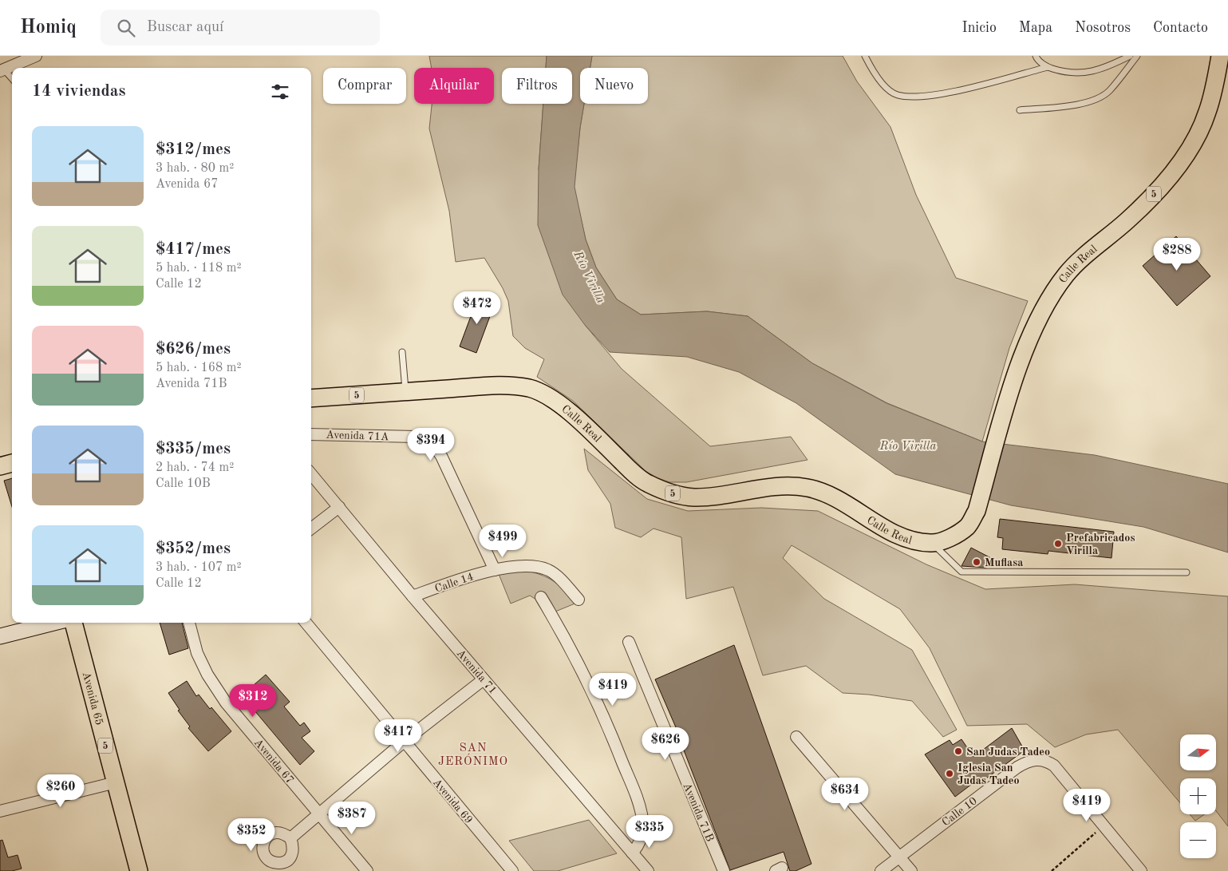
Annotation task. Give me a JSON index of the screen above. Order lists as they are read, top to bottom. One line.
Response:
{"streets":{"main road":["5","Calle Real","Avenida 65"],"street":["Avenida 71A","Calle 14","Avenida 71","Avenida 67","Avenida 69","Calle 10","Avenida 71B"]},"crossings":[["Avenida 71A","Calle 14"],["Calle 14","Avenida 71"]],"districts":["SAN JERÓNIMO"],"water":["Río Virilla"],"places":["Prefabricados Virilla","Muflasa","San Judas Tadeo","Iglesia San Judas Tadeo"],"north":"right","page":{"header":"Homiq","search":"Buscar aquí","nav":["Inicio","Mapa","Nosotros","Contacto"],"chip":["Comprar","Alquilar","Filtros","Nuevo"],"heading":"14 viviendas","list":[{"name":"$312/mes","note":"3 hab. · 80 m² · Avenida 67"},{"name":"$417/mes","note":"5 hab. · 118 m² · Calle 12"},{"name":"$626/mes","note":"5 hab. · 168 m² · Avenida 71B"},{"name":"$335/mes","note":"2 hab. · 74 m² · Calle 10B"},{"name":"$352/mes","note":"3 hab. · 107 m² · Calle 12"}],"price":["$288","$472","$394","$499","$419","$312","$417","$626","$260","$634","$419","$387","$335","$352"],"map_buttons":["+","−"]}}
